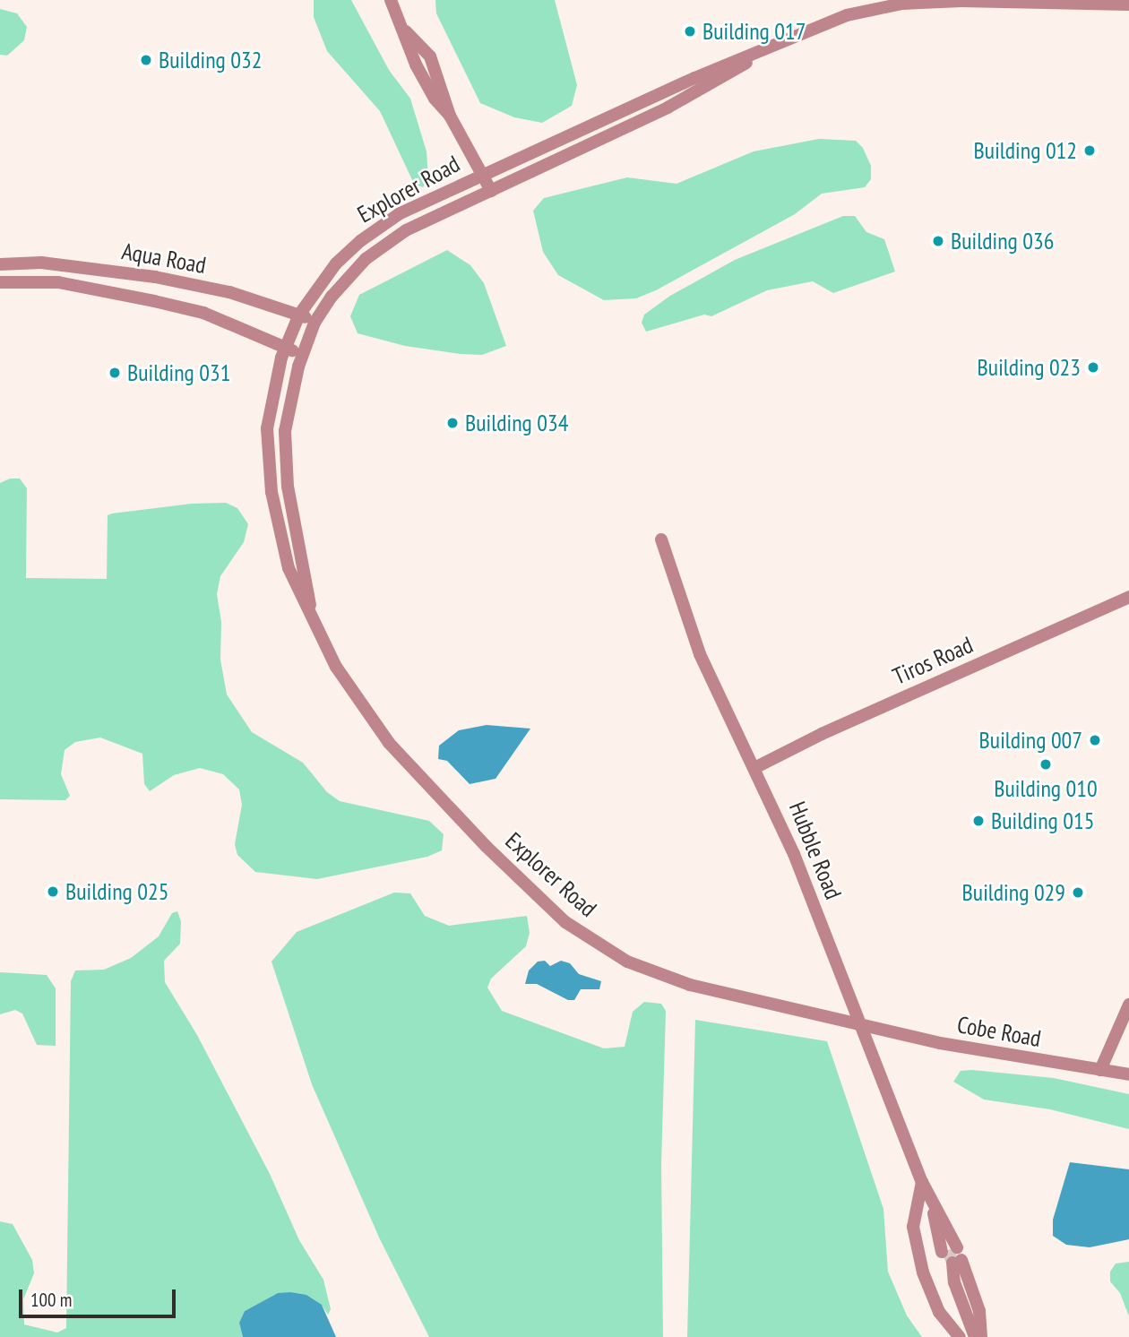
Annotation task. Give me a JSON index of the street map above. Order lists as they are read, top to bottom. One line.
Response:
{"streets":{"street":["Explorer Road","Aqua Road","Tiros Road","Hubble Road","Cobe Road"]},"crossings":[["Explorer Road","Aqua Road"],["Explorer Road","Hubble Road"],["Explorer Road","Cobe Road"],["Tiros Road","Hubble Road"],["Hubble Road","Cobe Road"]],"places":["Building 017","Building 032","Building 012","Building 036","Building 023","Building 031","Building 034","Building 007","Building 010","Building 015","Building 025","Building 029"],"scale_bar":"100 m"}
